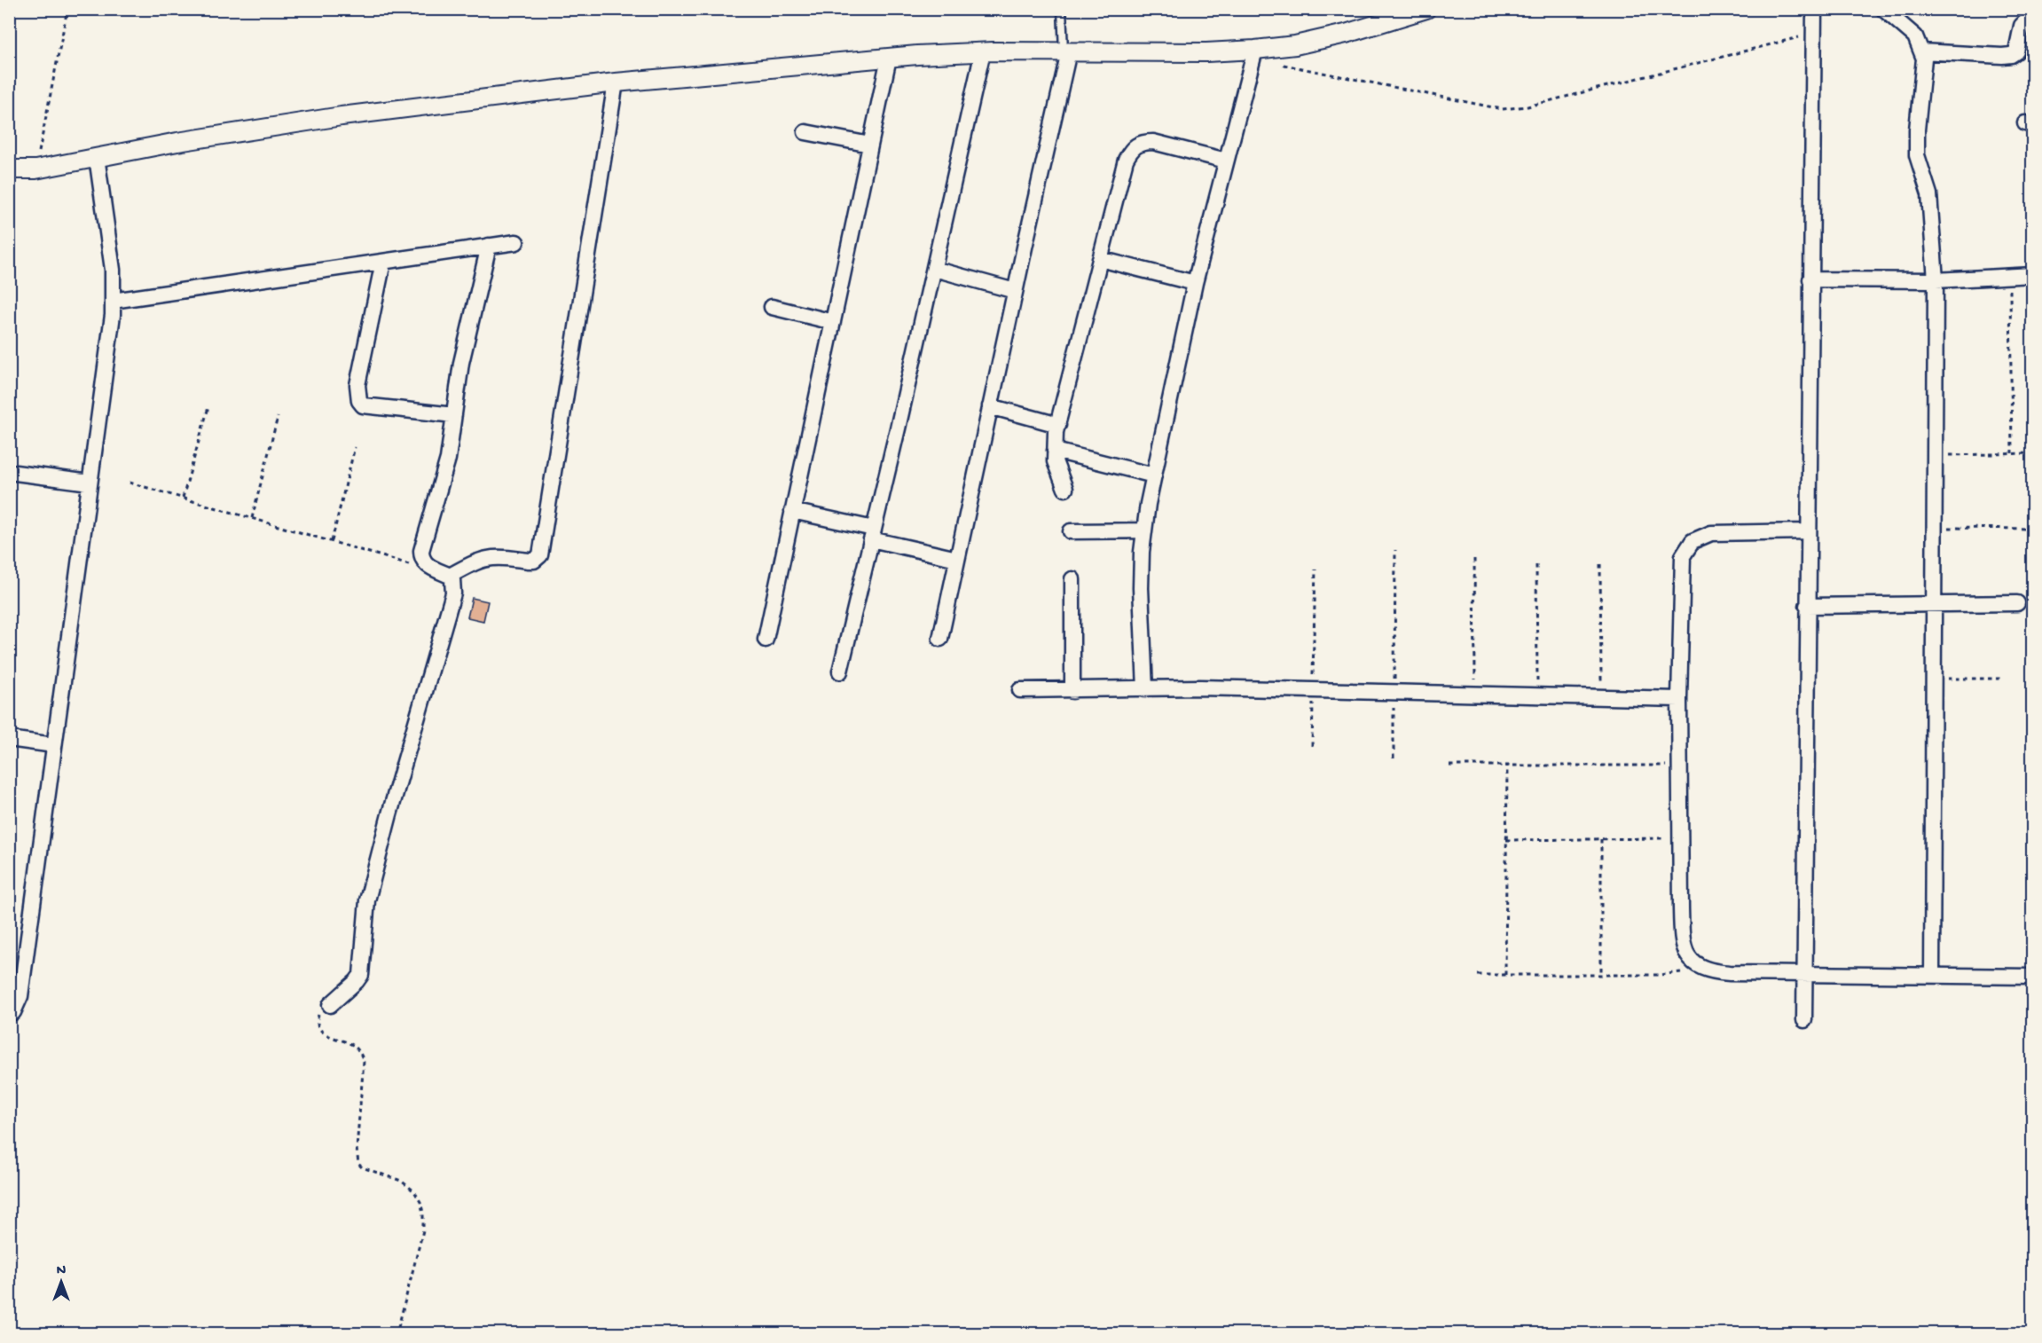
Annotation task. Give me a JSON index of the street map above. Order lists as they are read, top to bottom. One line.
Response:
{"north":"top"}
